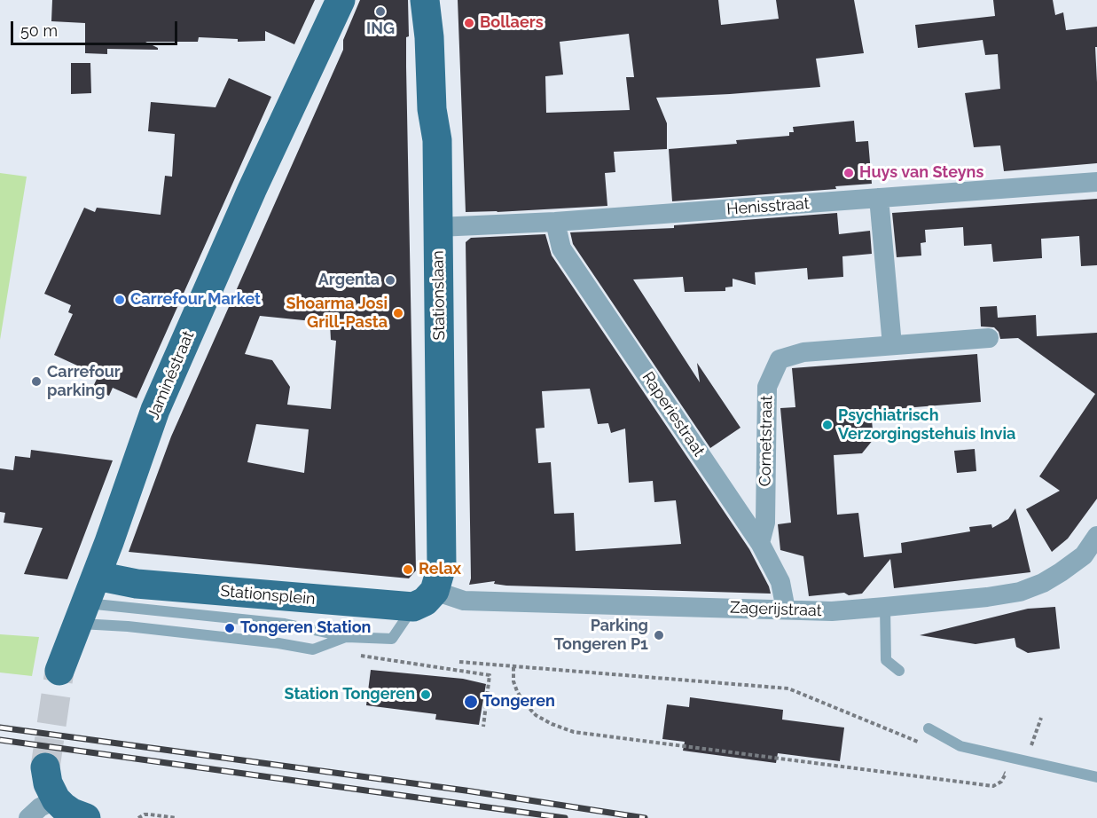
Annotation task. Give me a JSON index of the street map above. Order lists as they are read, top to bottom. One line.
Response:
{"streets":{"main road":["Stationslaan","Jaminéstraat","Stationsplein"],"street":["Henisstraat","Raperiestraat","Cornetstraat","Zagerijstraat"]},"crossings":[["Henisstraat","Stationslaan"],["Henisstraat","Raperiestraat"],["Stationslaan","Stationsplein"],["Stationslaan","Zagerijstraat"],["Jaminéstraat","Stationsplein"],["Raperiestraat","Cornetstraat"],["Raperiestraat","Zagerijstraat"],["Stationsplein","Zagerijstraat"]],"places":["ING","Bollaers","Huys van Steyns","Argenta","Carrefour Market","Shoarma Josi Grill-Pasta","Carrefour parking","Psychiatrisch Verzorgingstehuis Invia","Relax","Tongeren Station","Parking Tongeren P1","Station Tongeren","Tongeren"],"scale_bar":"50 m"}
